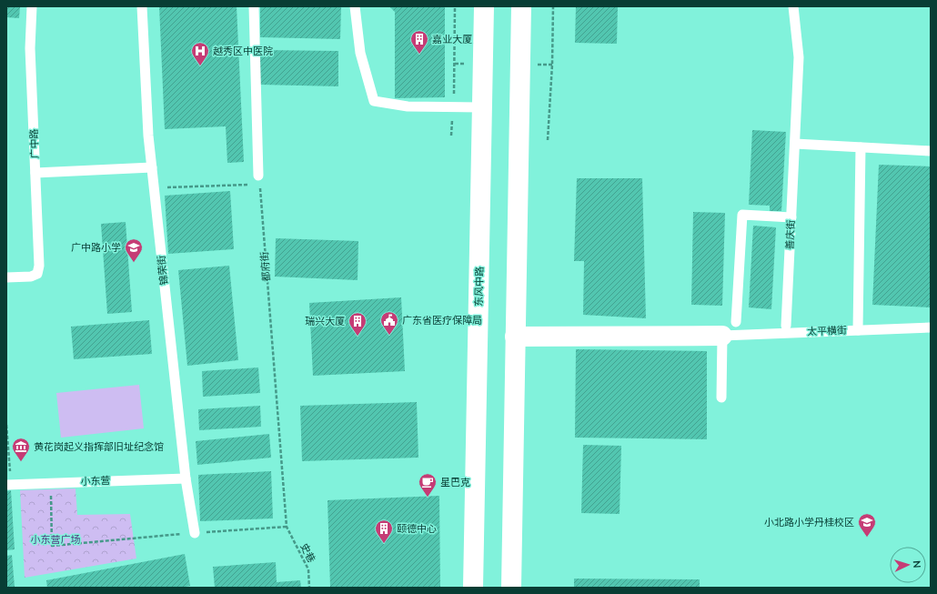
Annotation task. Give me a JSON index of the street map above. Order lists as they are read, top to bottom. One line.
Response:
{"streets":{"main road":["东风中路"],"lane":["广中路","善庆街","锦荣街","太平横街","小东营"],"path":["都府街","史巷"]},"crossings":[["都府街","史巷"],["锦荣街","小东营"]],"parks":["小东营广场"],"places":{"building":["嘉业大厦","瑞兴大厦","颐德中心"],"hospital":["越秀区中医院"],"school or university":["广中路小学","小北路小学丹桂校区"],"public building":["广东省医疗保障局"],"museum":["黄花岗起义指挥部旧址纪念馆"],"cafe":["星巴克"]},"north":"right"}
